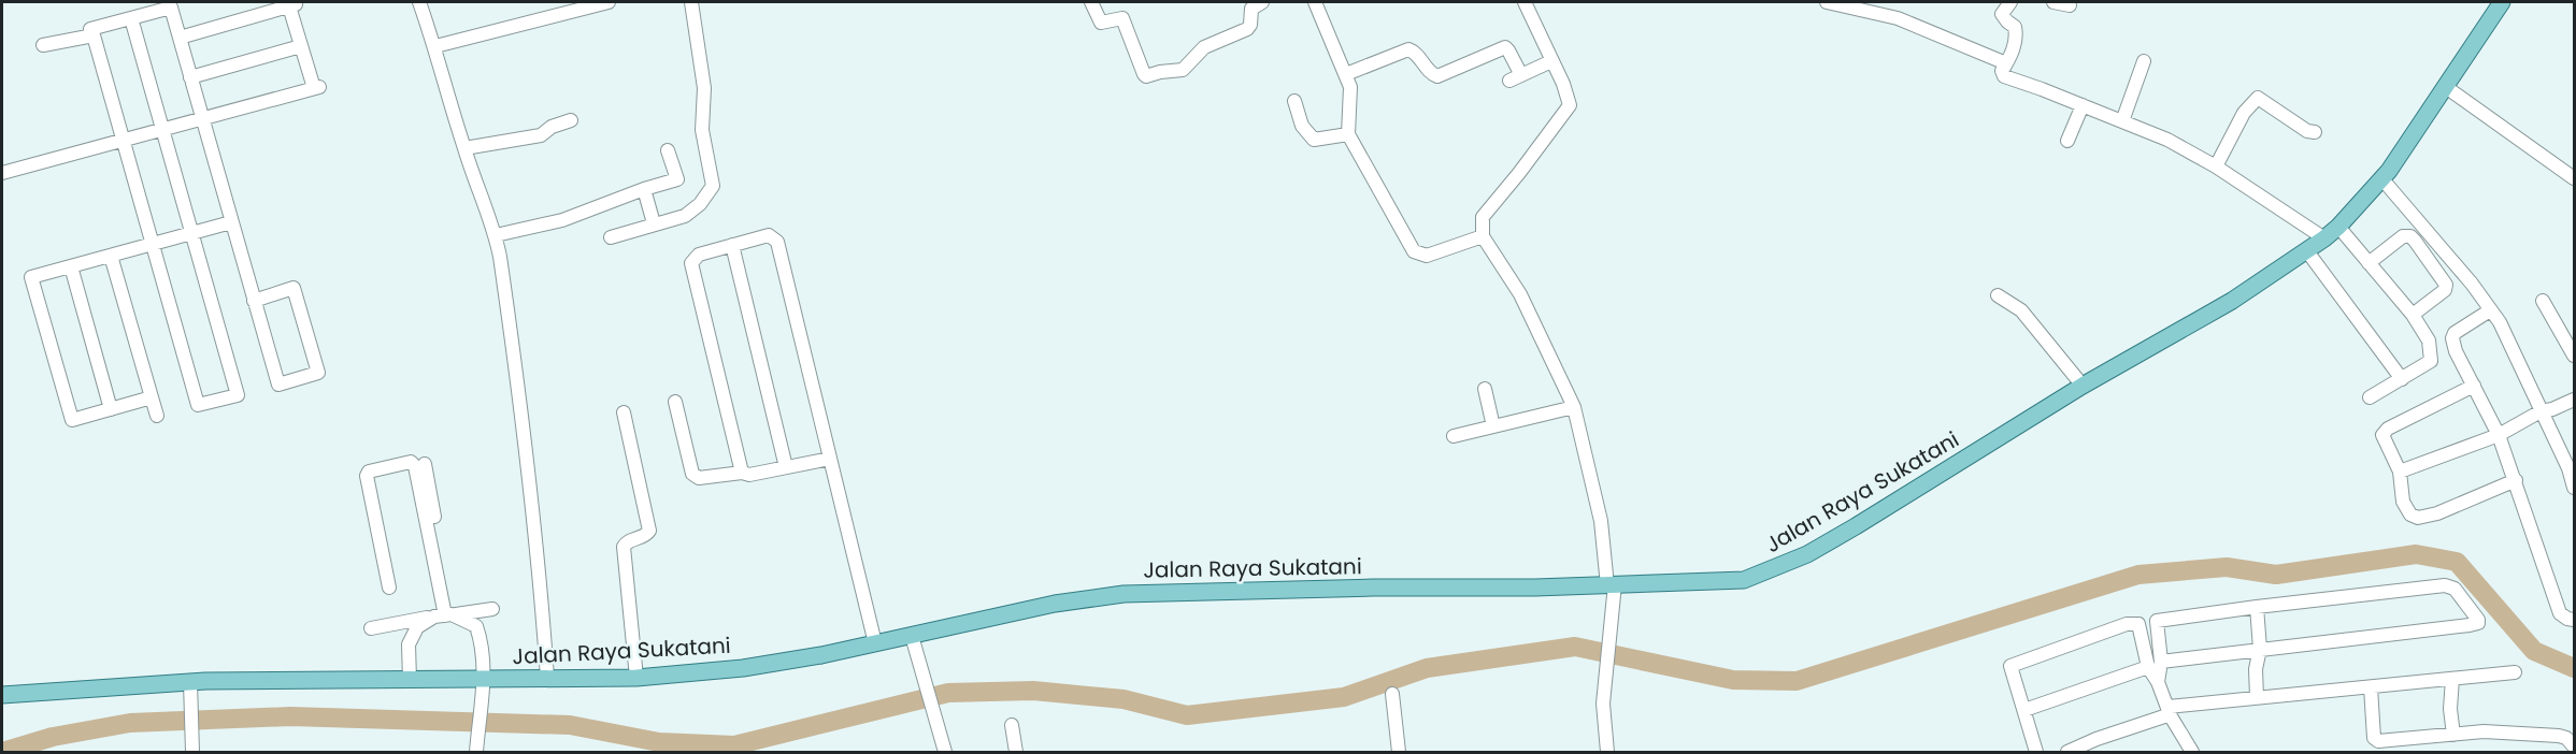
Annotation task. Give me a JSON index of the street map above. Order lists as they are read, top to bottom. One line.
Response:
{"streets":{"main road":["Jalan Raya Sukatani"]}}
